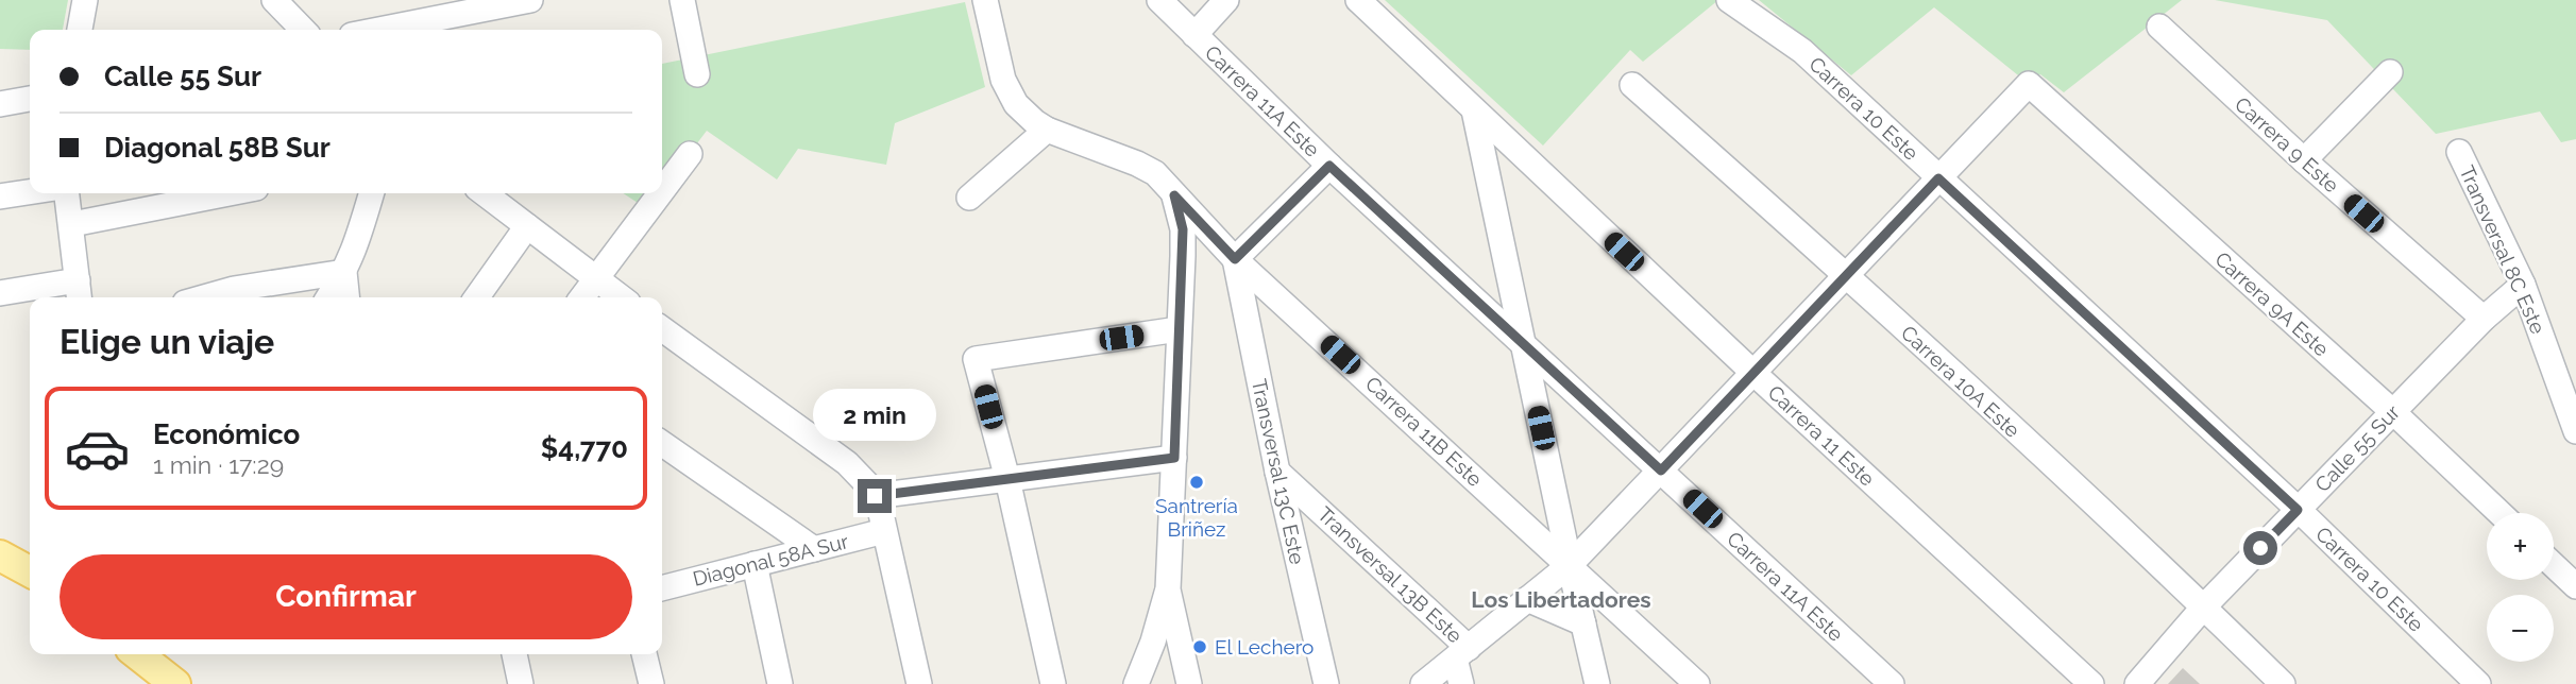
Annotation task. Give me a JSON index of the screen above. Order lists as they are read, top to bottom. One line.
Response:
{"streets":{"street":["Carrera 11A Este","Carrera 10 Este","Carrera 9 Este","Transversal 8C Este","Carrera 9A Este","Carrera 10A Este","Carrera 11B Este","Carrera 11 Este","Calle 55 Sur","Transversal 13C Este","Diagonal 58A Sur","Transversal 13B Este"]},"crossings":[["Carrera 10 Este","Carrera 9A Este"],["Carrera 10 Este","Calle 55 Sur"],["Carrera 9 Este","Calle 55 Sur"],["Transversal 8C Este","Calle 55 Sur"],["Carrera 9A Este","Calle 55 Sur"],["Carrera 10A Este","Calle 55 Sur"],["Carrera 11B Este","Transversal 13C Este"],["Transversal 13C Este","Transversal 13B Este"]],"districts":["Los Libertadores"],"places":["Santrería Briñez","El Lechero"],"page":{"banner":["Calle 55 Sur","Diagonal 58B Sur"],"heading":"Elige un viaje","list":[{"name":"Económico","note":"1 min · 17:29","value":"$4,770"}],"bubble":"2 min","map_buttons":["+","−"],"buttons":"Confirmar"}}
